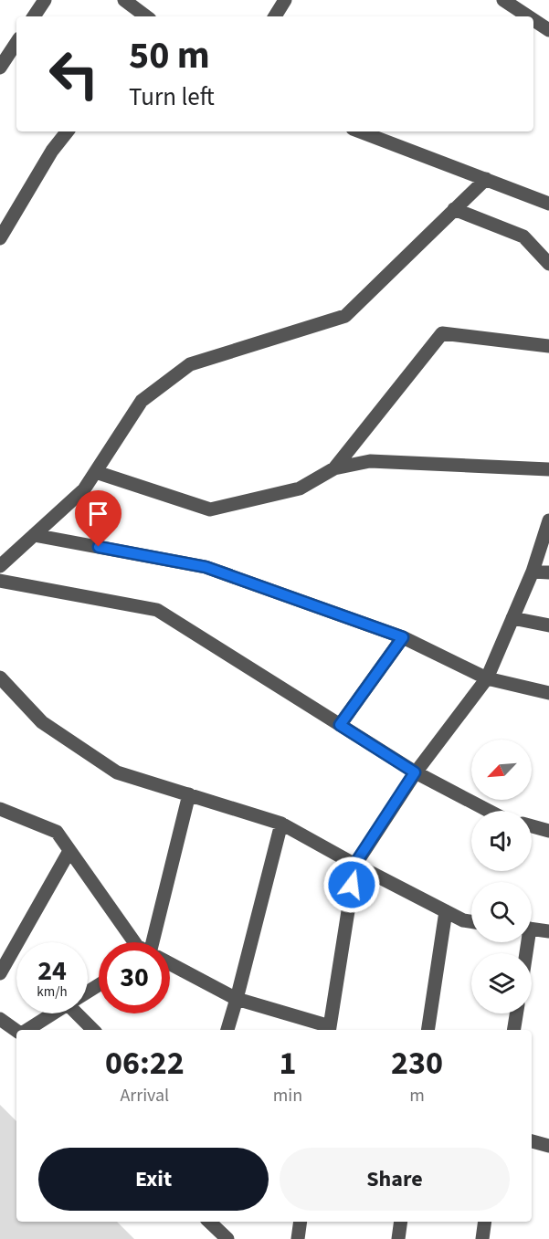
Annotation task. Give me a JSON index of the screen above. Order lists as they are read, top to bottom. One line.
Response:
{"north":"bottom left","page":{"turn":["50 m","Turn left"],"speed":"24 km/h","limit":"30","eta":["06:22","Arrival","1","min","230","m"],"buttons":["Exit","Share"]}}
